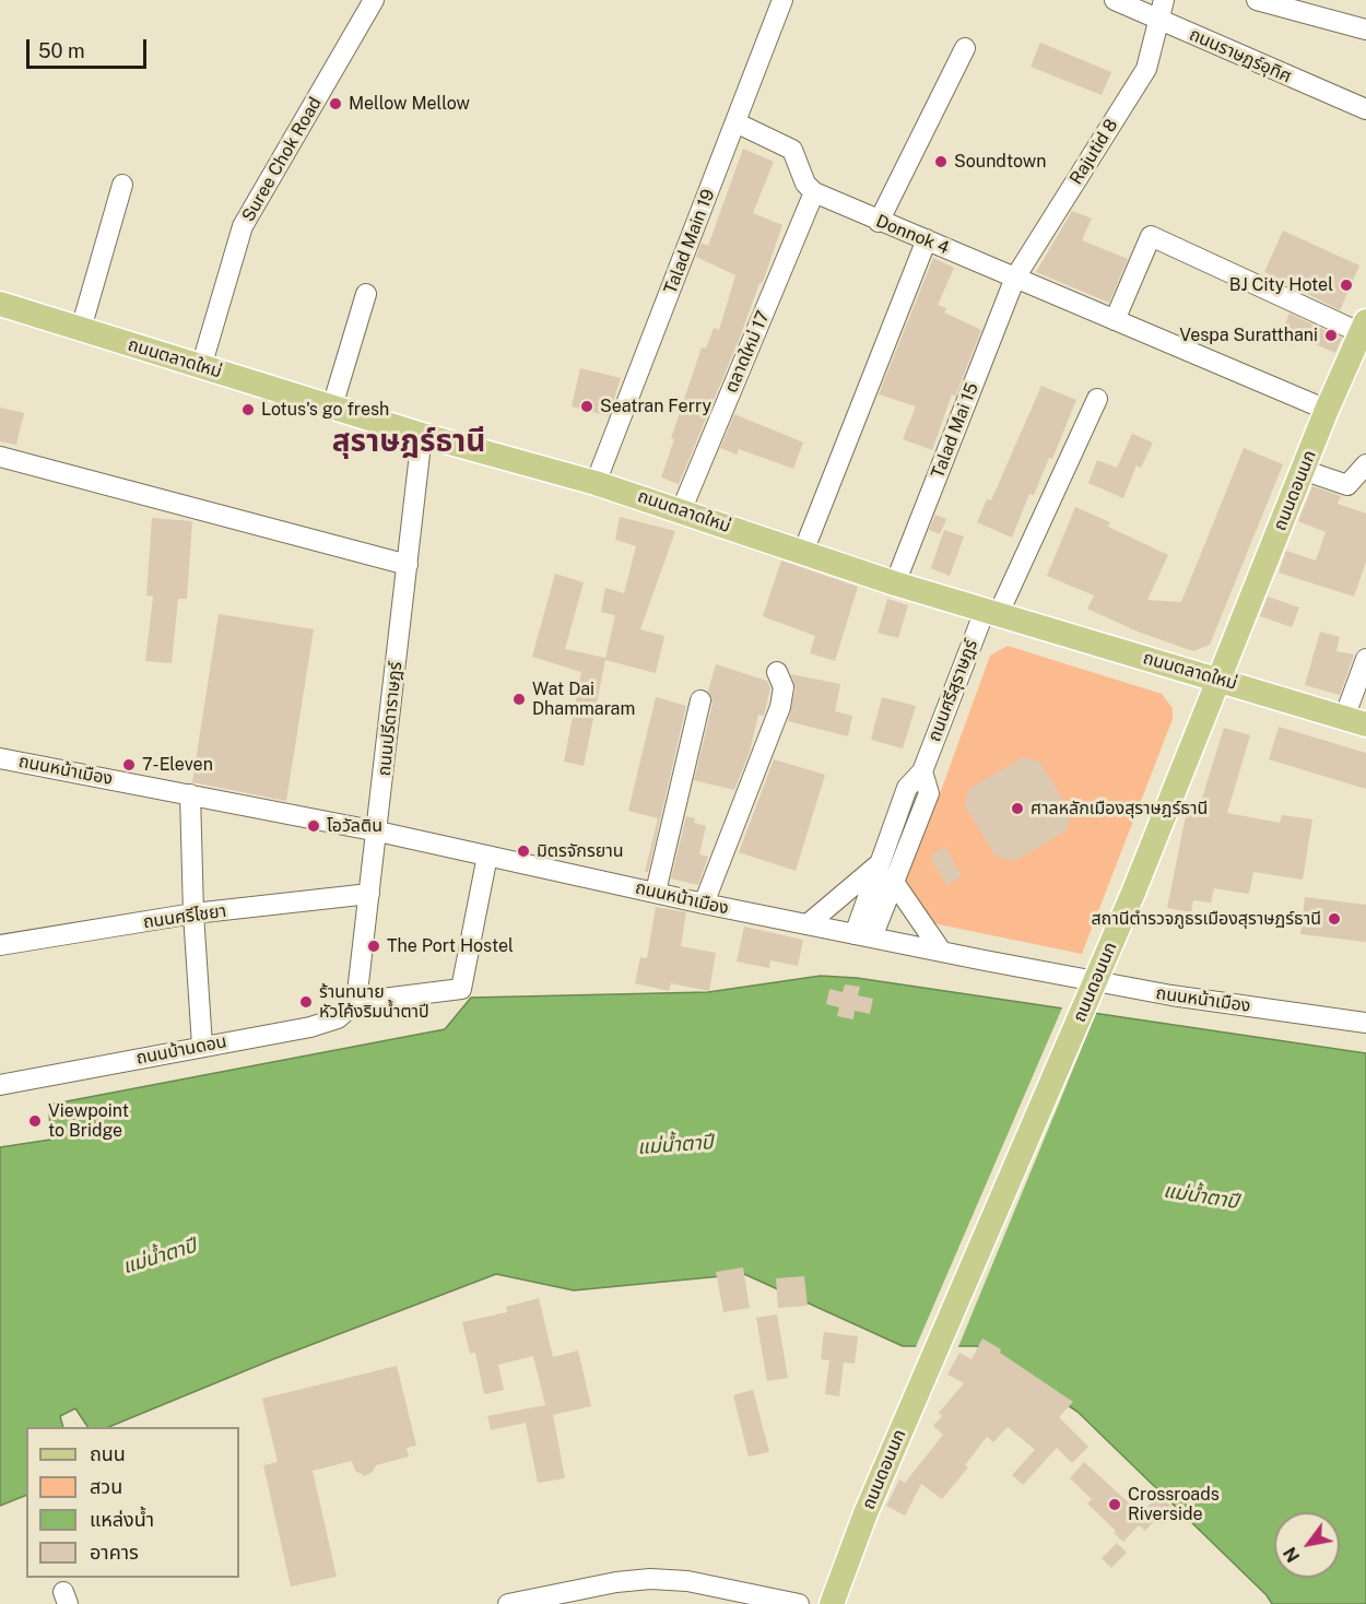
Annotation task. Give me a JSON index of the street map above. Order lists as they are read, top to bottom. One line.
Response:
{"streets":{"main road":["ถนนตลาดใหม่","ถนนดอนนก"],"street":["ถนนราษฏร์อุทิศ","Rajutid 8","Suree Chok Road","Donnok 4","Talad Main 19","ตลาดใหม่ 17","Talad Mai 15","ถนนศรีสุราษฎร์","ถนนปรีดาราษฎร์","ถนนหน้าเมือง","ถนนศรีไชยา","ถนนบ้านดอน"]},"crossings":[["ถนนราษฏร์อุทิศ","Rajutid 8"],["Rajutid 8","Donnok 4"],["Rajutid 8","Talad Mai 15"],["Suree Chok Road","ถนนตลาดใหม่"],["Donnok 4","ตลาดใหม่ 17"],["Donnok 4","Talad Mai 15"],["Donnok 4","ถนนดอนนก"],["Talad Main 19","ถนนตลาดใหม่"],["ตลาดใหม่ 17","ถนนตลาดใหม่"],["ถนนตลาดใหม่","Talad Mai 15"],["ถนนตลาดใหม่","ถนนดอนนก"],["ถนนตลาดใหม่","ถนนศรีสุราษฎร์"],["ถนนตลาดใหม่","ถนนปรีดาราษฎร์"],["ถนนศรีสุราษฎร์","ถนนหน้าเมือง"],["ถนนปรีดาราษฎร์","ถนนหน้าเมือง"],["ถนนปรีดาราษฎร์","ถนนศรีไชยา"],["ถนนปรีดาราษฎร์","ถนนบ้านดอน"]],"districts":["สุราษฎร์ธานี"],"water":["แม่น้ำตาปี"],"places":["Mellow Mellow","Soundtown","BJ City Hotel","Vespa Suratthani","Seatran Ferry","Lotus's go fresh","Wat Dai Dhammaram","7-Eleven","ศาลหลักเมืองสุราษฎร์ธานี","โอวัลติน","มิตรจักรยาน","สถานีตำรวจภูธรเมืองสุราษฏร์ธานี","The Port Hostel","ร้านทนาย หัวโค้งริมน้ำตาปี","Viewpoint to Bridge","Crossroads Riverside"],"legend":["ถนน","สวน","แหล่งน้ำ","อาคาร"],"scale_bar":"50 m","north":"bottom left"}
